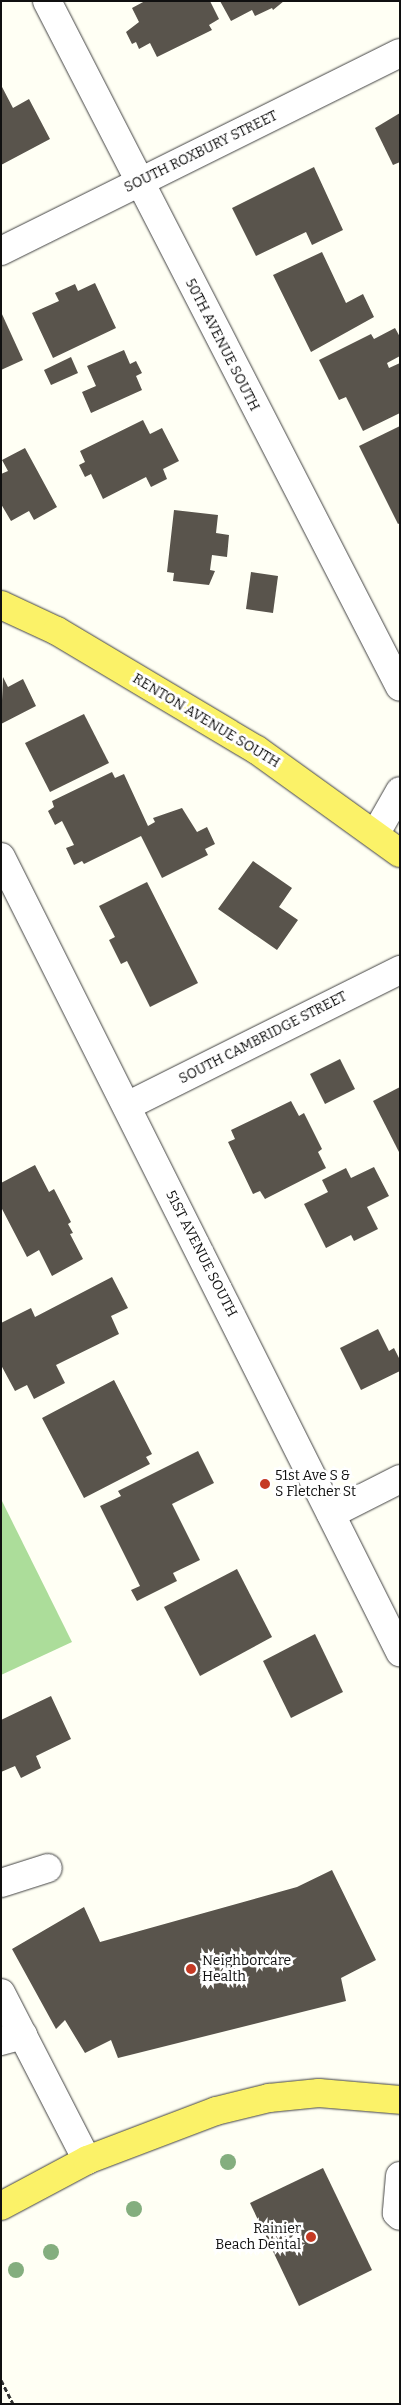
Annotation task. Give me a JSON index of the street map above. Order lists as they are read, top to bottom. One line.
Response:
{"streets":{"main road":["RENTON AVENUE SOUTH"],"street":["SOUTH ROXBURY STREET","50TH AVENUE SOUTH","SOUTH CAMBRIDGE STREET","51ST AVENUE SOUTH"]},"crossings":[["SOUTH ROXBURY STREET","50TH AVENUE SOUTH"],["SOUTH CAMBRIDGE STREET","51ST AVENUE SOUTH"]],"places":["51st Ave S & S Fletcher St","Neighborcare Health","Rainier Beach Dental"]}
